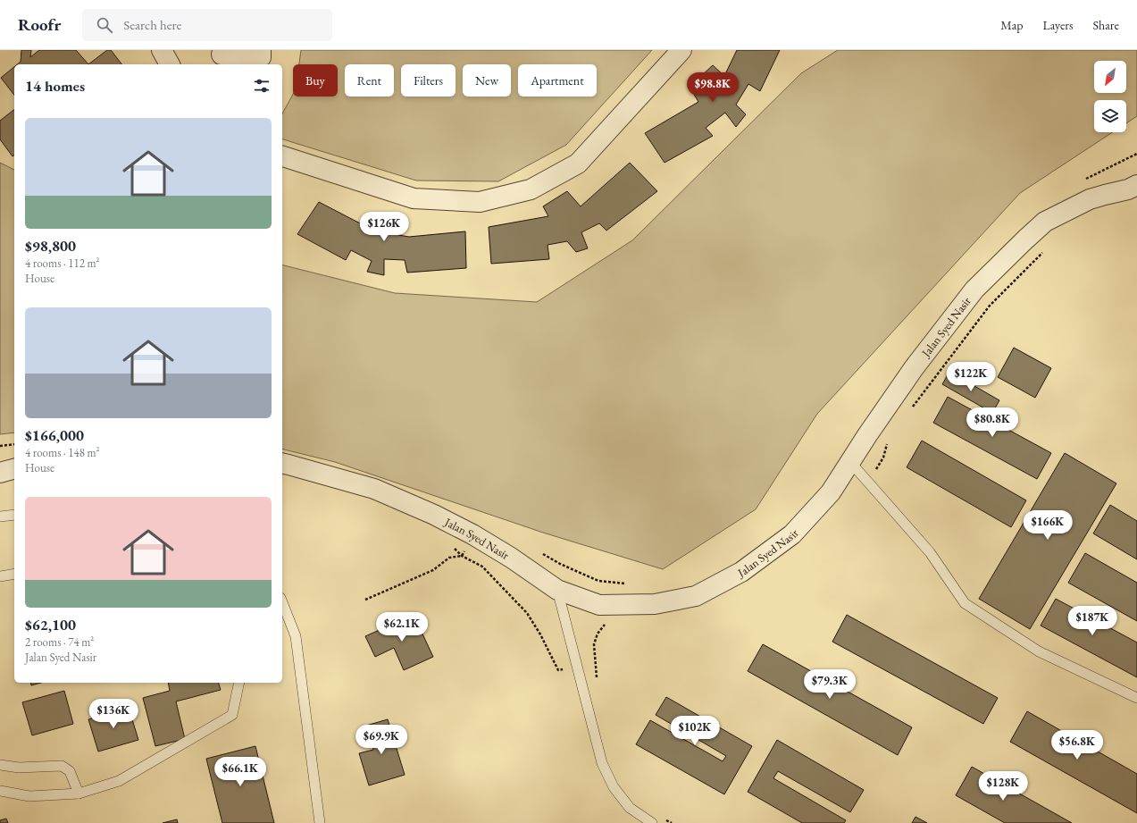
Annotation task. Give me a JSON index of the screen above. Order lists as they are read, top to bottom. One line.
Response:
{"streets":{"street":["Jalan Syed Nasir"]},"north":"bottom left","page":{"header":"Roofr","search":"Search here","nav":["Map","Layers","Share"],"chip":["Buy","Rent","Filters","New","Apartment"],"heading":"14 homes","price":["$98.8K","$126K","$122K","$80.8K","$166K","$187K","$62.1K","$79.3K","$136K","$102K","$69.9K","$56.8K","$66.1K","$128K"],"list":[{"name":"$98,800","note":"4 rooms · 112 m² · House"},{"name":"$166,000","note":"4 rooms · 148 m² · House"},{"name":"$62,100","note":"2 rooms · 74 m² · Jalan Syed Nasir"}]}}
